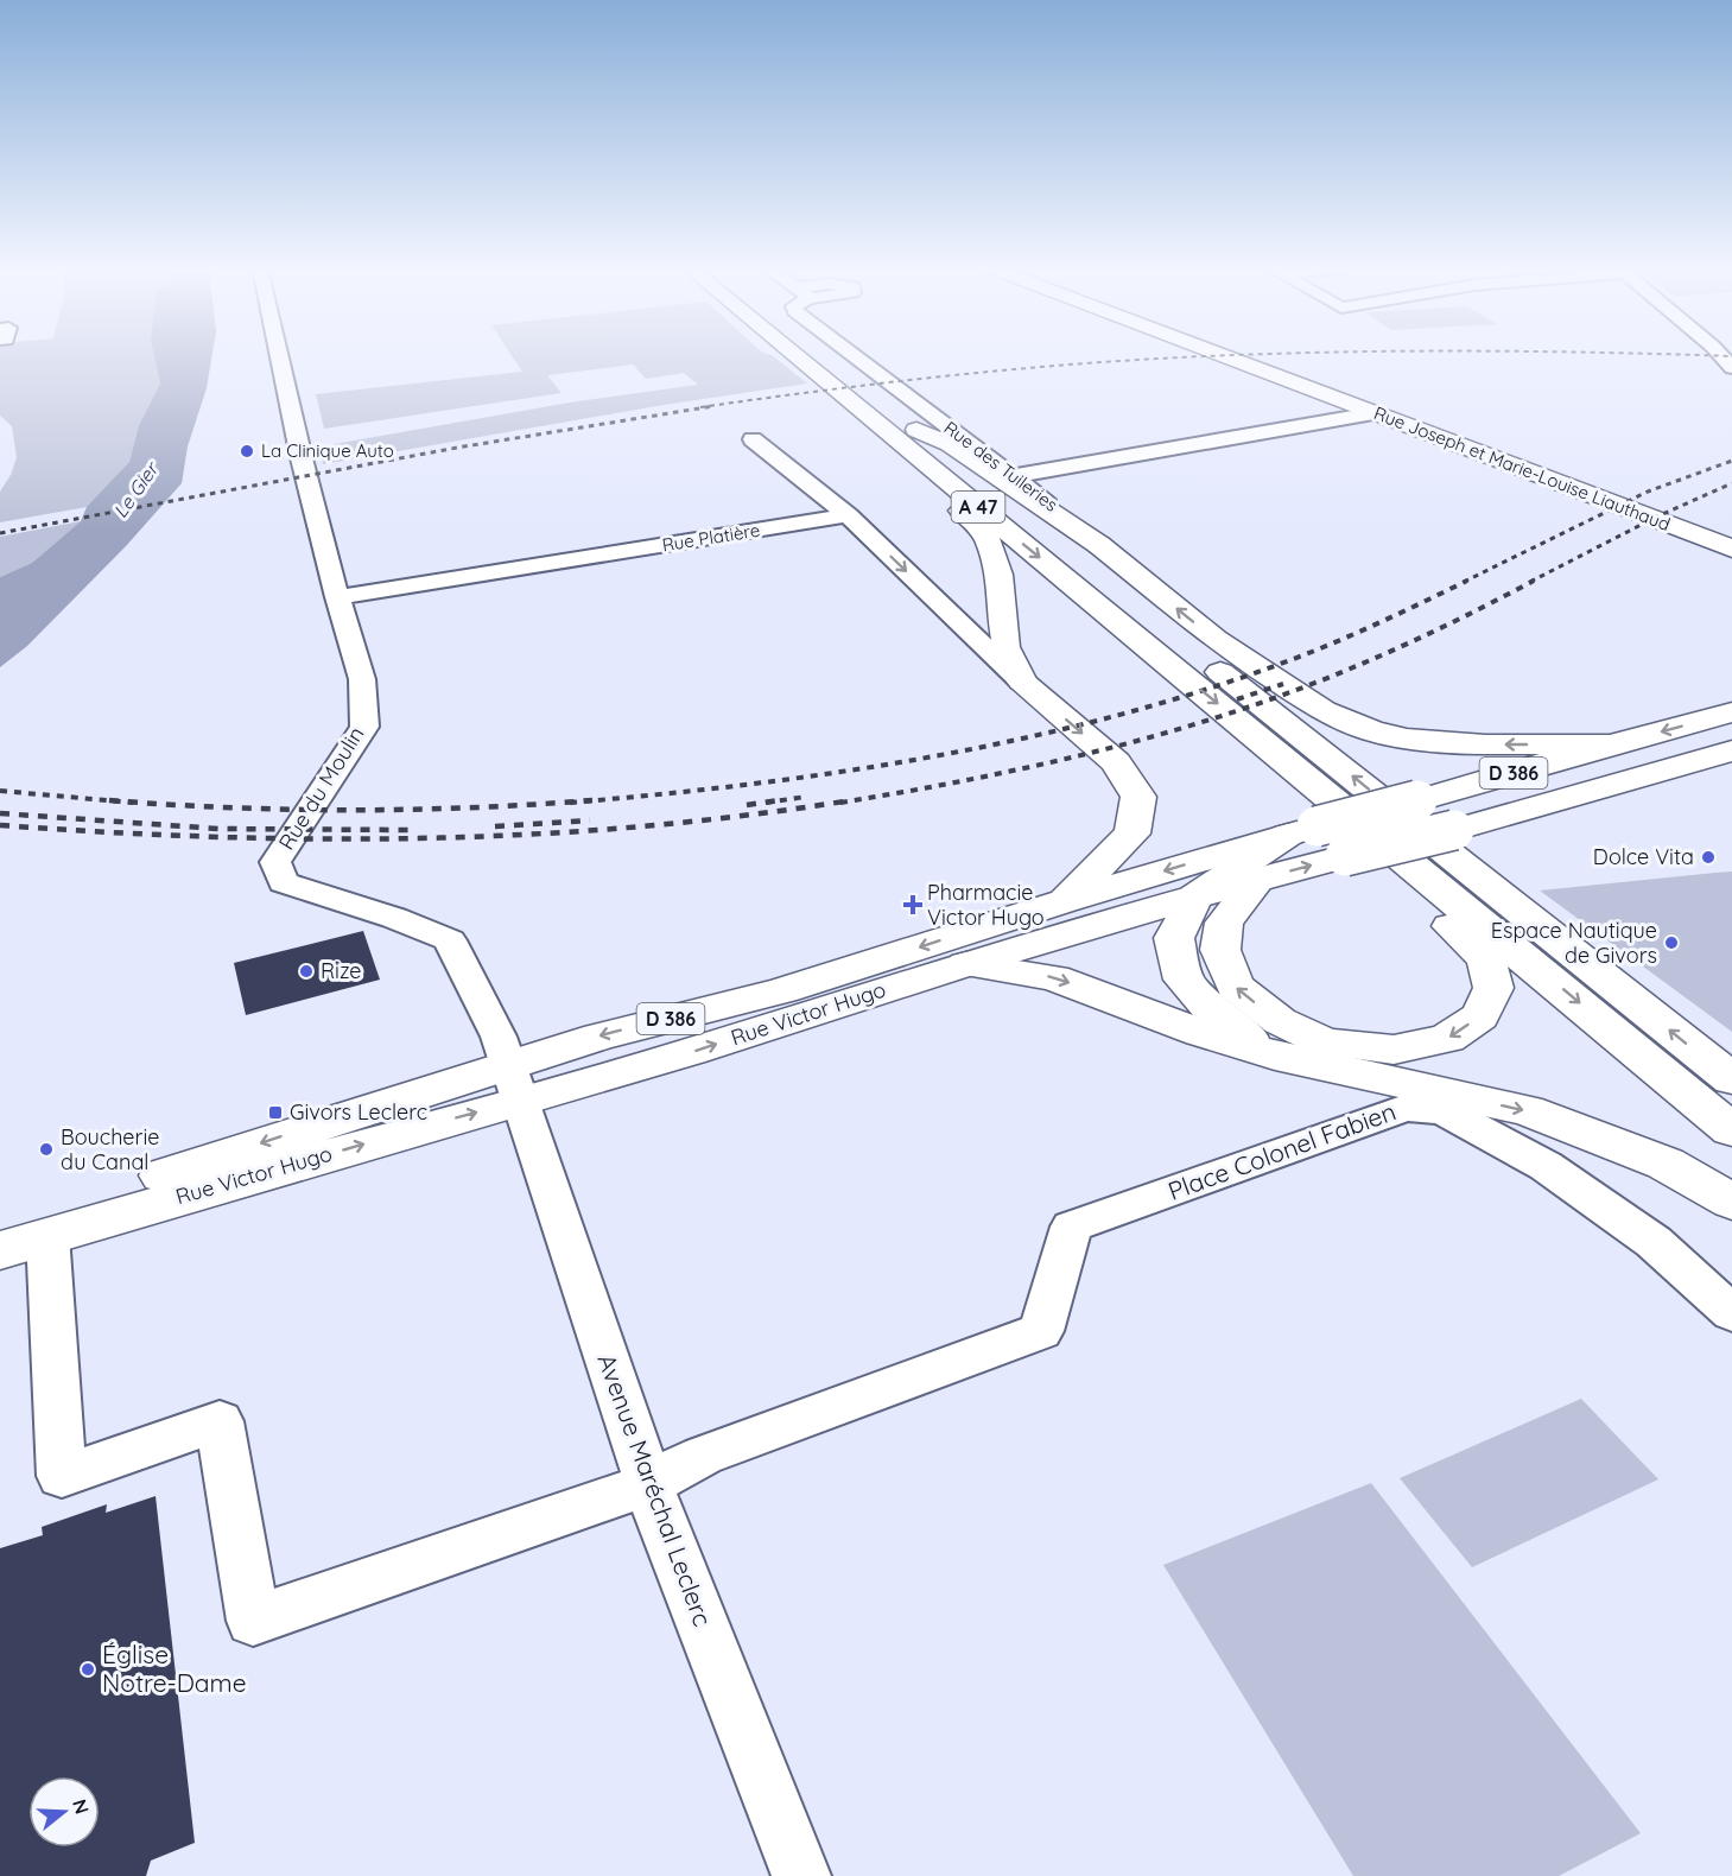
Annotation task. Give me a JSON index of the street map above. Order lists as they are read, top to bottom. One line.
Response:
{"streets":{"main road":["Rue Joseph et Marie-Louise Liauthaud","A 47","D 386","Rue Victor Hugo"],"street":["Rue des Tuileries","Rue Platière","Rue du Moulin","Place Colonel Fabien","Avenue Maréchal Leclerc"]},"crossings":[["Rue Platière","Rue du Moulin"],["D 386","Rue Victor Hugo"],["Rue du Moulin","Rue Victor Hugo"],["Rue du Moulin","Avenue Maréchal Leclerc"],["Rue Victor Hugo","Avenue Maréchal Leclerc"],["Place Colonel Fabien","Avenue Maréchal Leclerc"]],"water":["Le Gier"],"places":{"other":["La Clinique Auto","Dolce Vita","Espace Nautique de Givors","Rize","Boucherie du Canal","Église Notre-Dame"],"health":["Pharmacie Victor Hugo"],"transit":["Givors Leclerc"]},"north":"right"}
